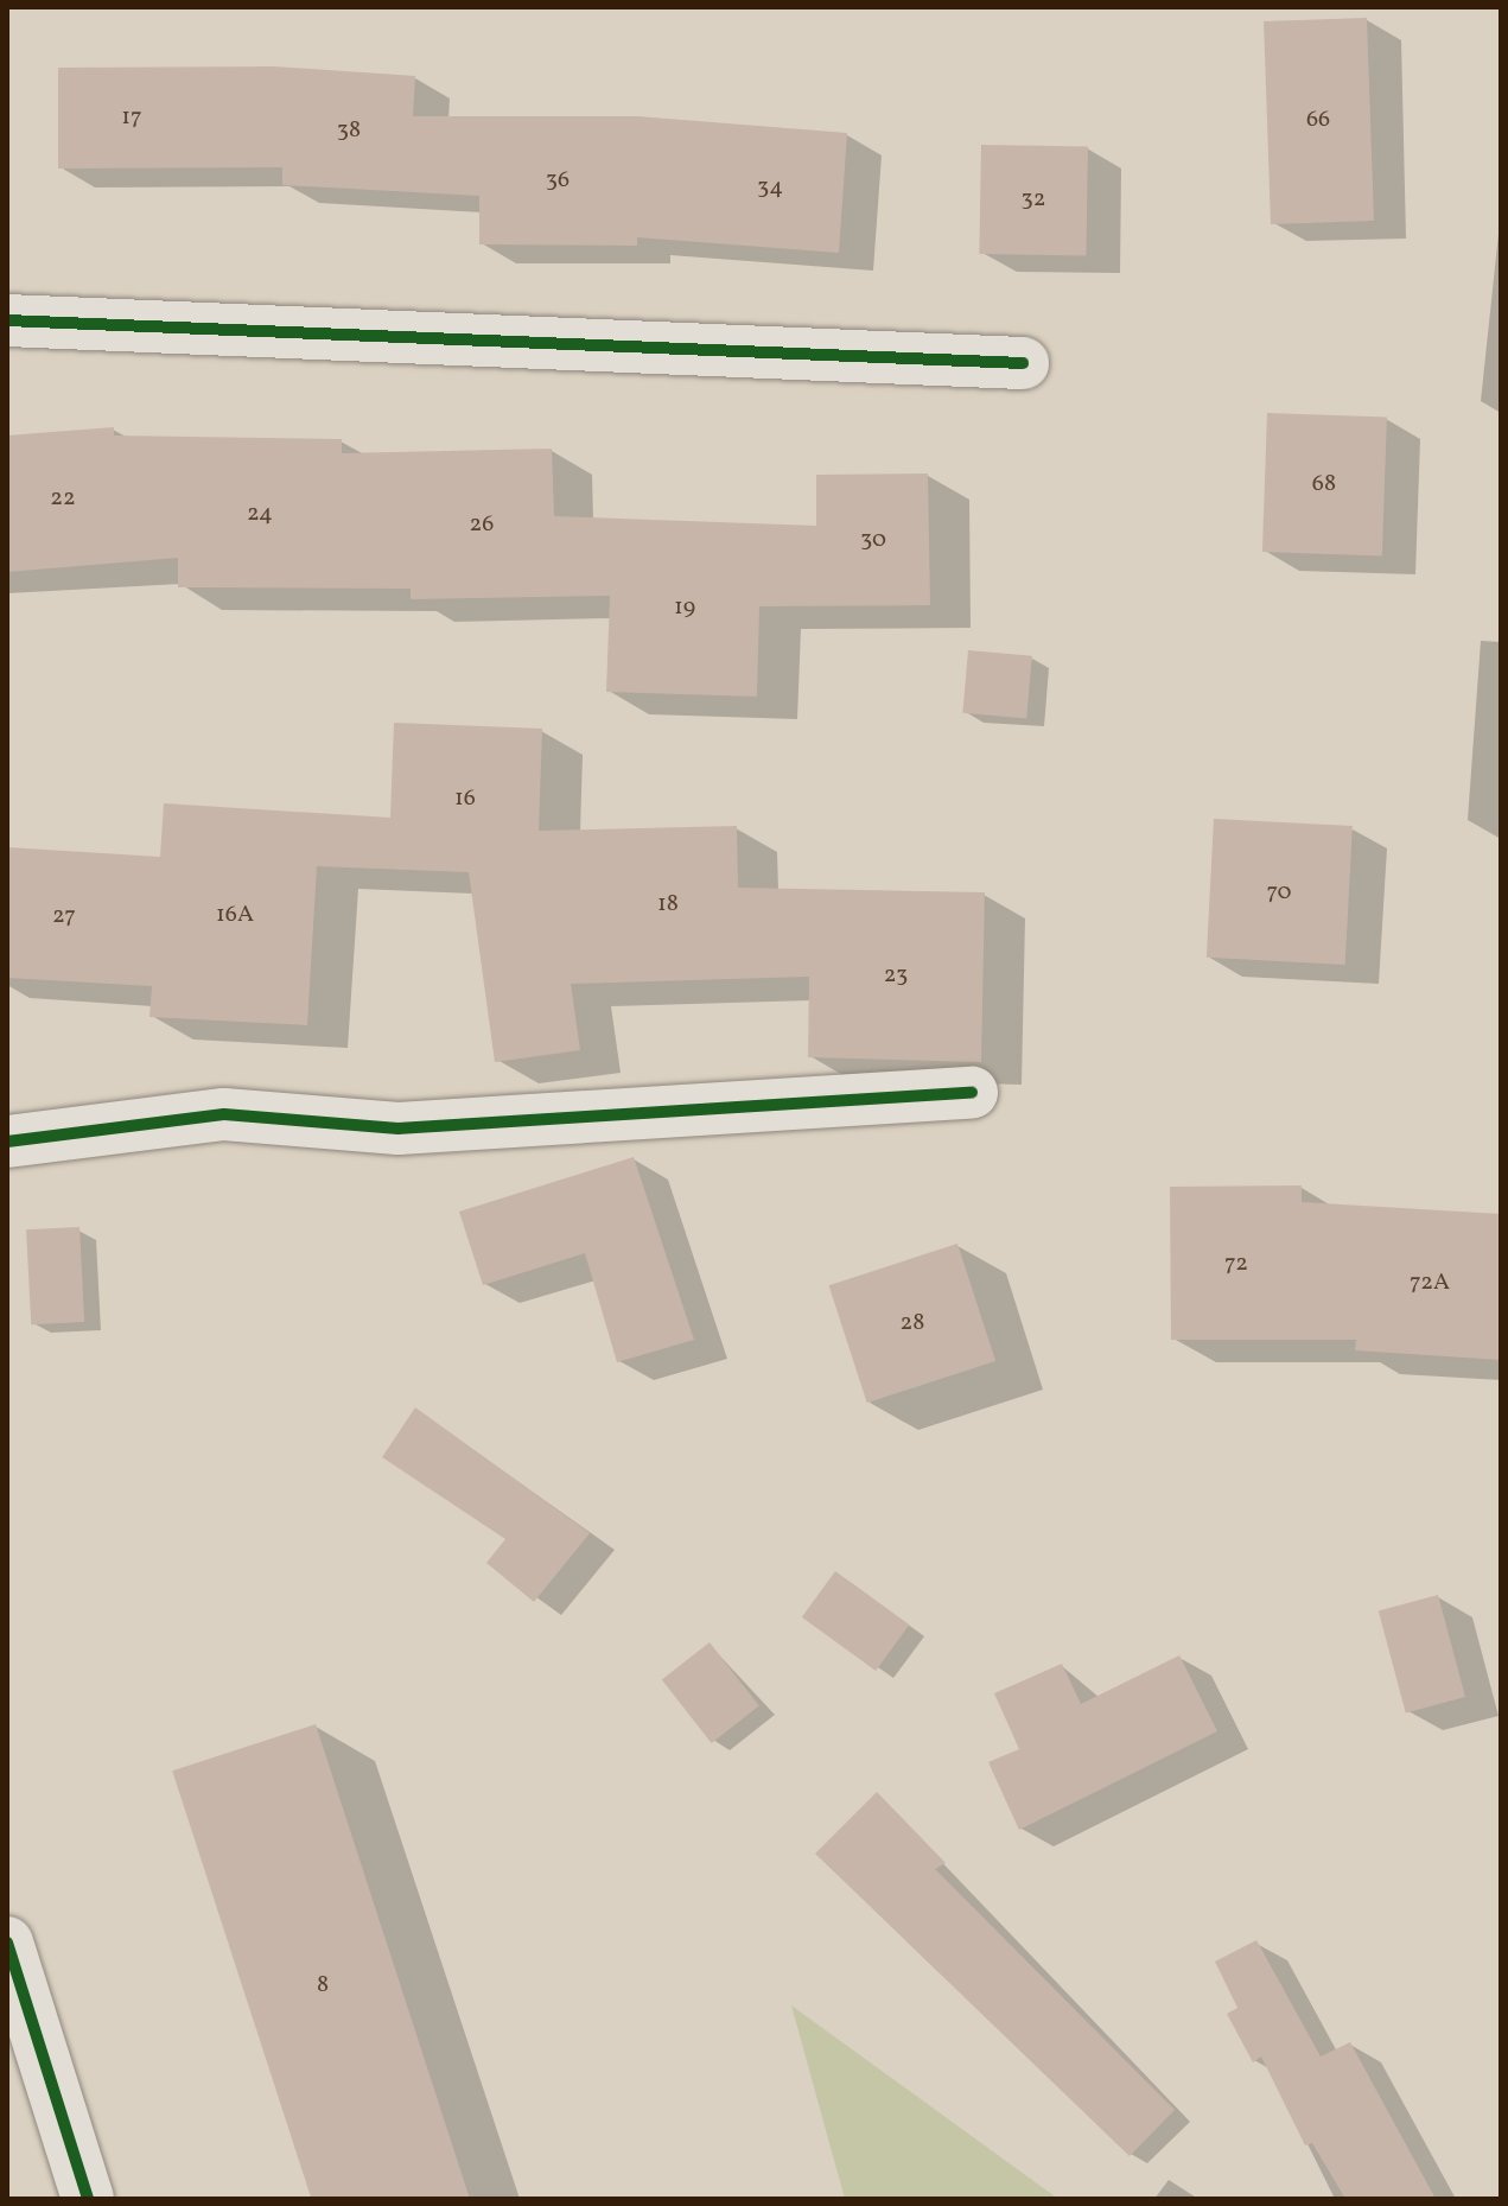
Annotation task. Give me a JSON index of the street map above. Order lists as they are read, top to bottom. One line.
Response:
{"house_numbers":["17","66","38","36","34","32","68","22","24","26","30","19","16","70","18","16А","27","23","72","72А","28","8"]}
